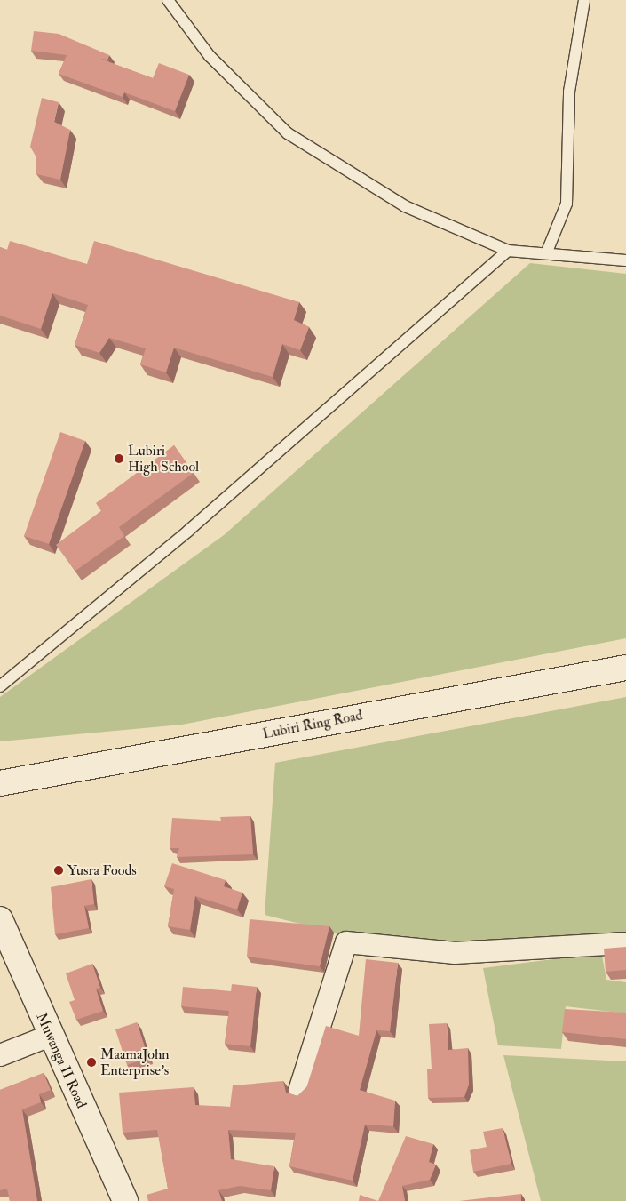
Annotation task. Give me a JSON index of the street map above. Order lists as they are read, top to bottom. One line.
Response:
{"streets":{"main road":["Lubiri Ring Road","Muwanga II Road"]},"places":["Lubiri High School","Yusra Foods","MaamaJohn Enterprise's"]}
